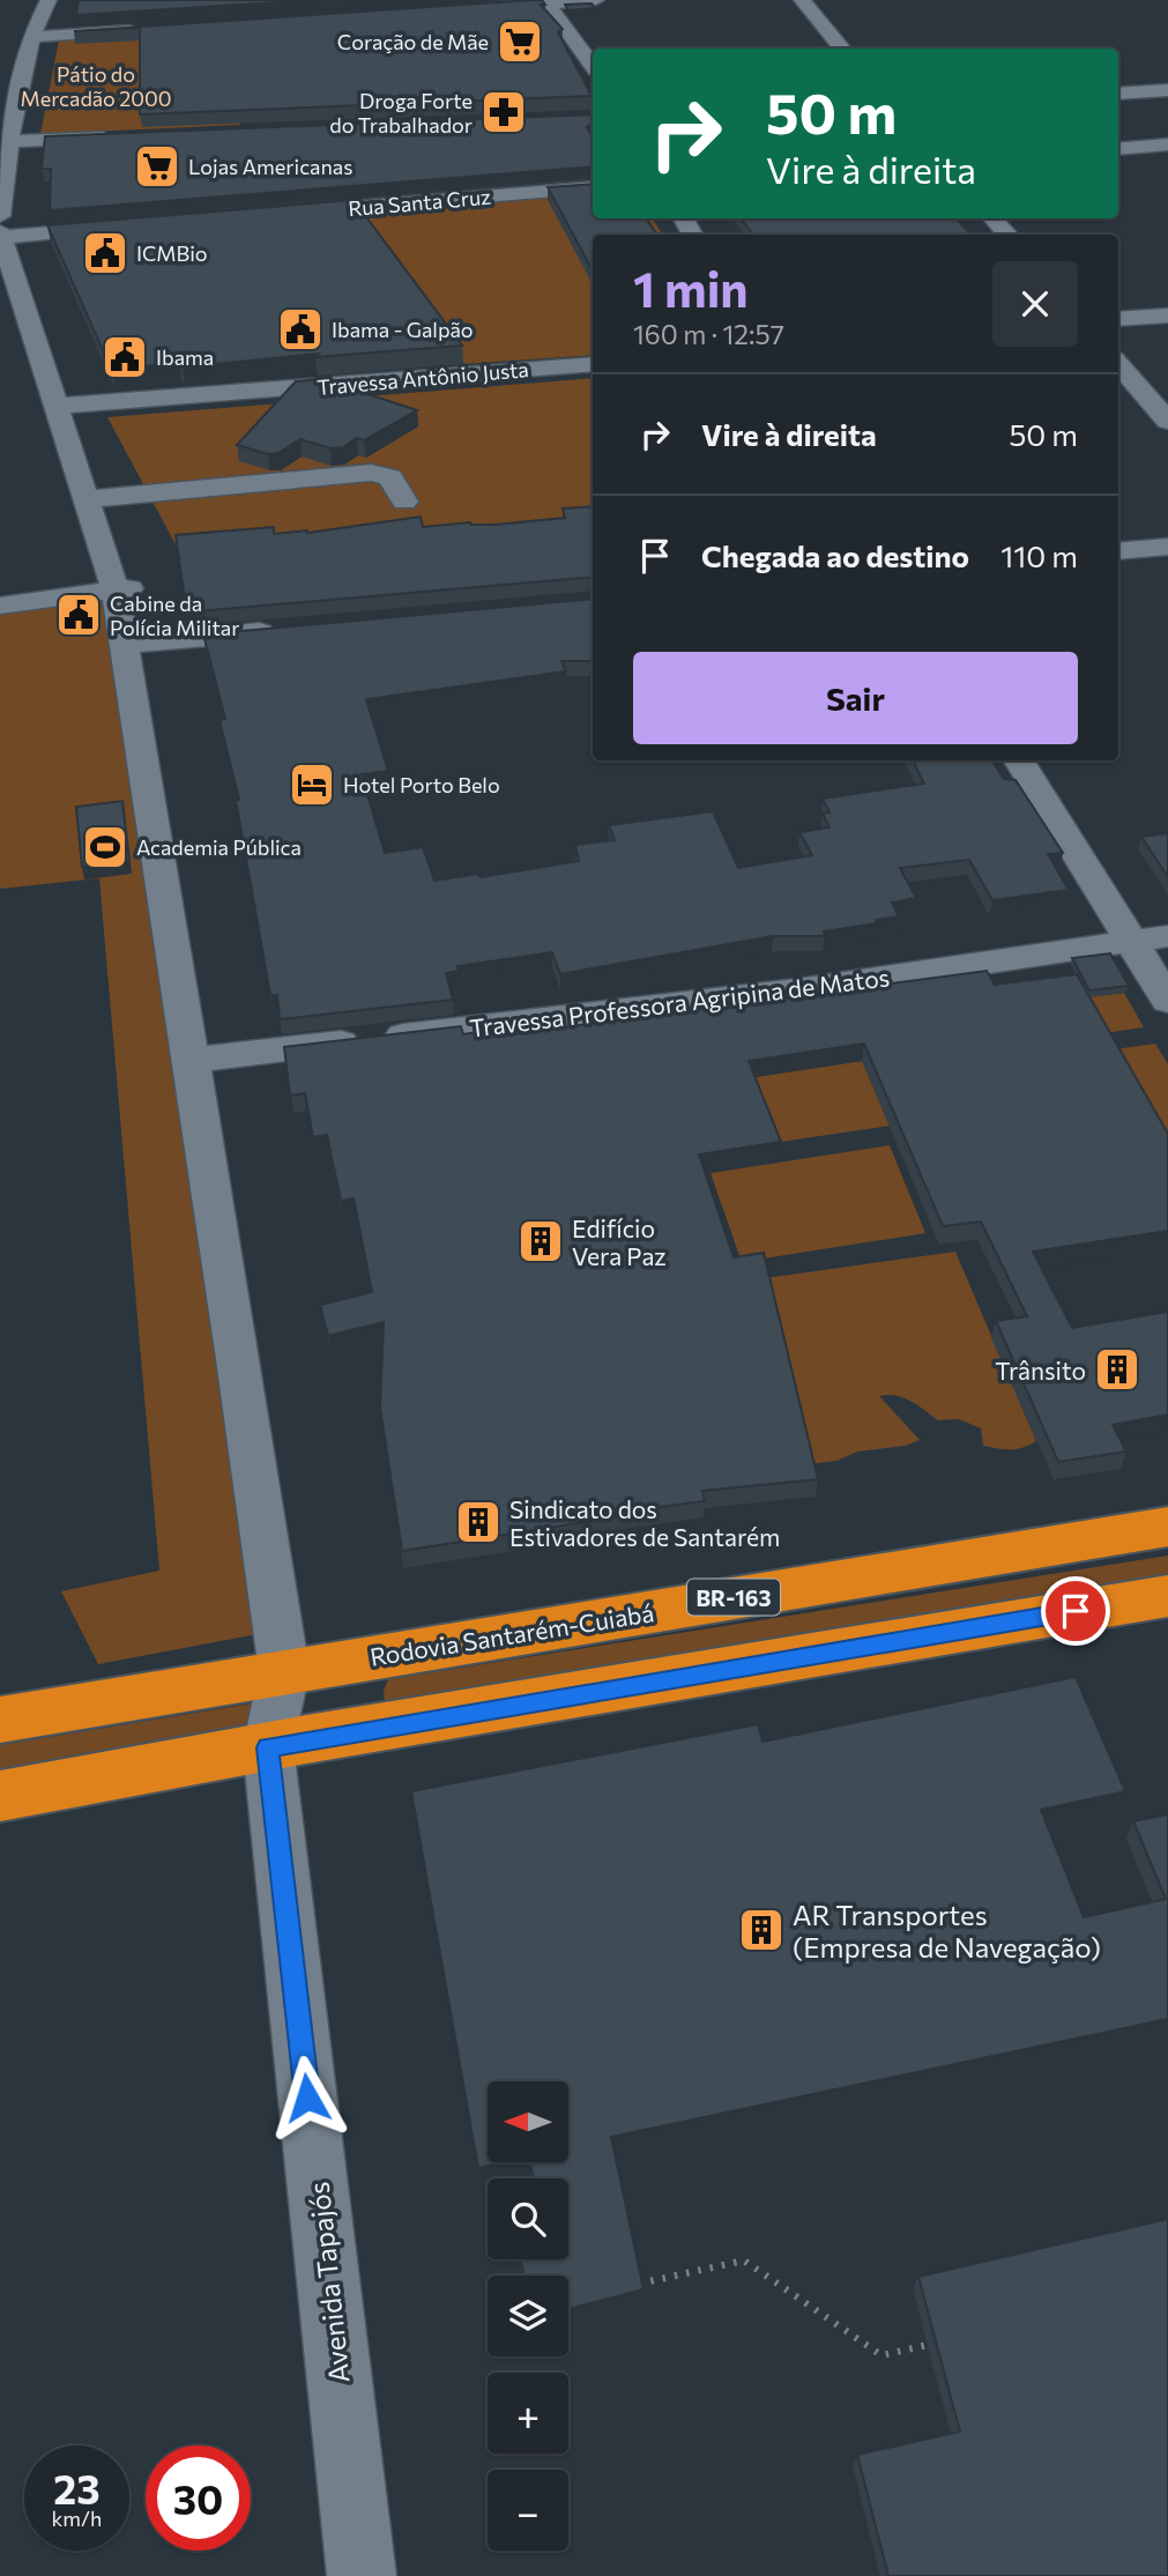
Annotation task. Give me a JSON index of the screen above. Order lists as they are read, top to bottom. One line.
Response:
{"streets":{"highway":["BR-163","Rodovia Santarém-Cuiabá"],"street":["Rua Santa Cruz","Travessa Antônio Justa","Travessa Professora Agripina de Matos","Avenida Tapajós"]},"crossings":[["Rodovia Santarém-Cuiabá","Avenida Tapajós"]],"parks":["Pátio do Mercadão 2000"],"places":{"supermarket":["Coração de Mãe","Lojas Americanas"],"pharmacy":["Droga Forte do Trabalhador"],"public building":["ICMBio","Ibama - Galpão","Ibama","Cabine da Polícia Militar"],"hotel":["Hotel Porto Belo"],"sports":["Academia Pública"],"building":["Edifício Vera Paz","Trânsito","Sindicato dos Estivadores de Santarém","AR Transportes (Empresa de Navegação)"]},"north":"left","page":{"turn":["50 m","Vire à direita"],"heading":["1 min","160 m · 12:57"],"list":[{"name":"Vire à direita","value":"50 m"},{"name":"Chegada ao destino","value":"110 m"}],"buttons":"Sair","map_buttons":["+","−"],"speed":"23 km/h","limit":"30"}}
